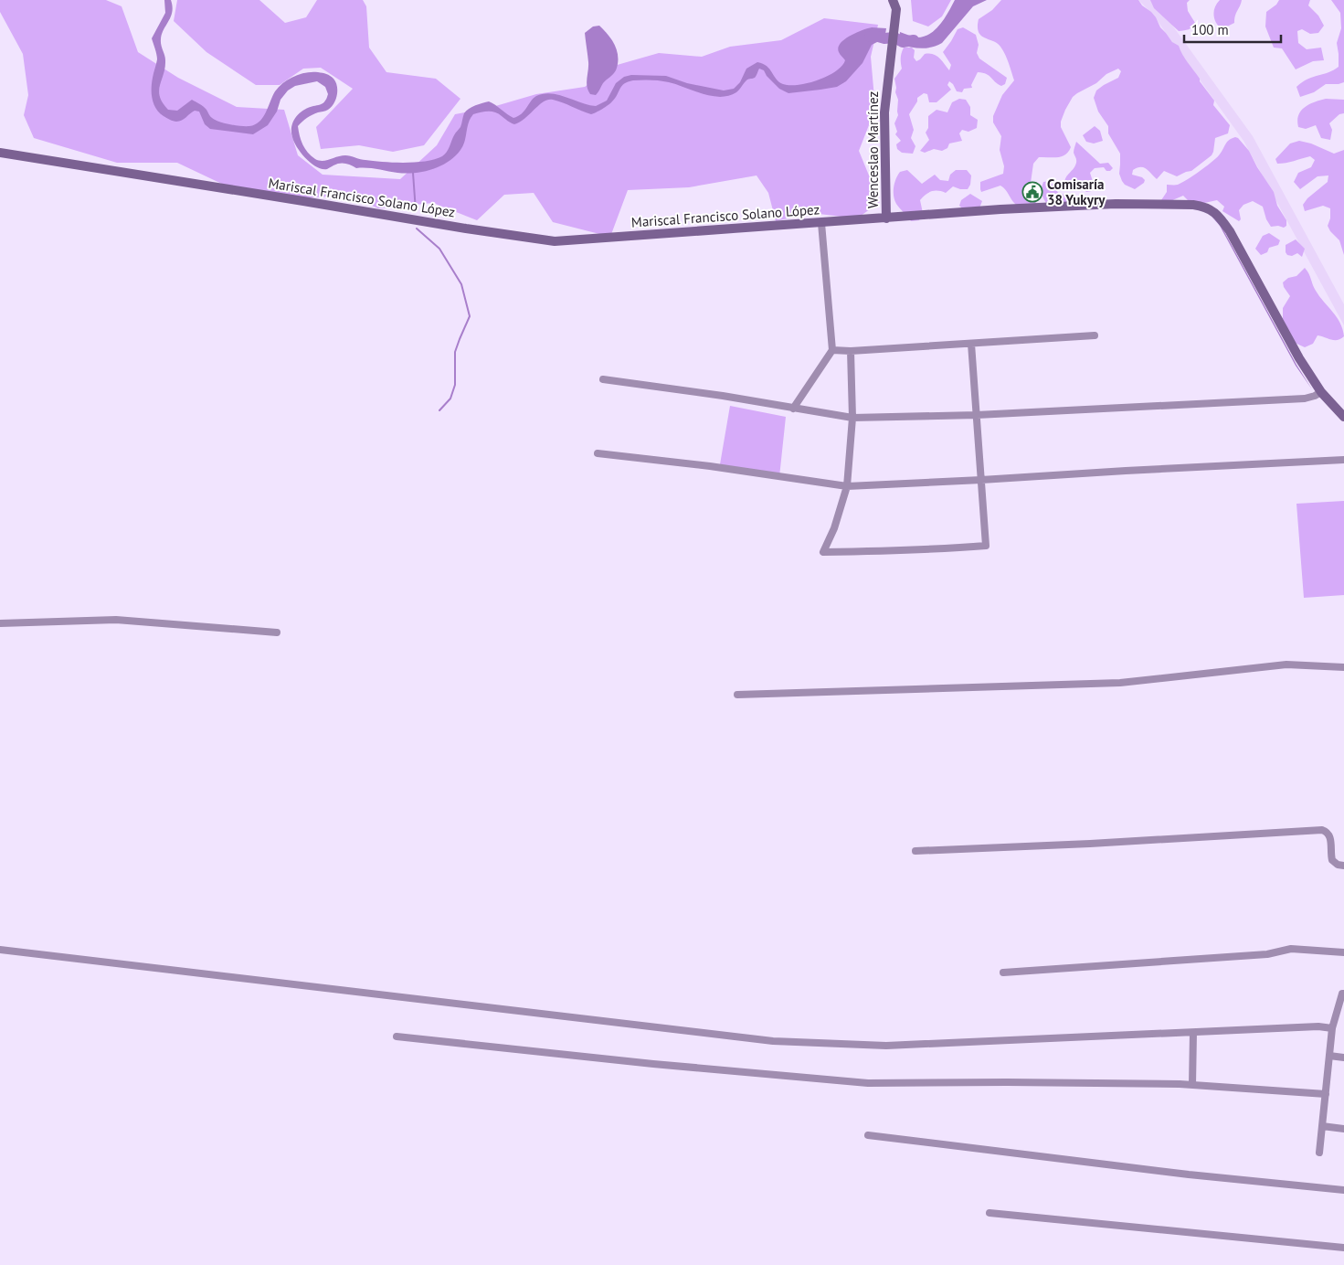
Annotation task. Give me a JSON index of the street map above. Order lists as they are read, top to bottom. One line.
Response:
{"streets":{"main road":["Wenceslao Martínez","Mariscal Francisco Solano López"]},"crossings":[["Wenceslao Martínez","Mariscal Francisco Solano López"]],"places":{"public building":["Comisaría 38 Yukyry"]},"scale_bar":"100 m"}
